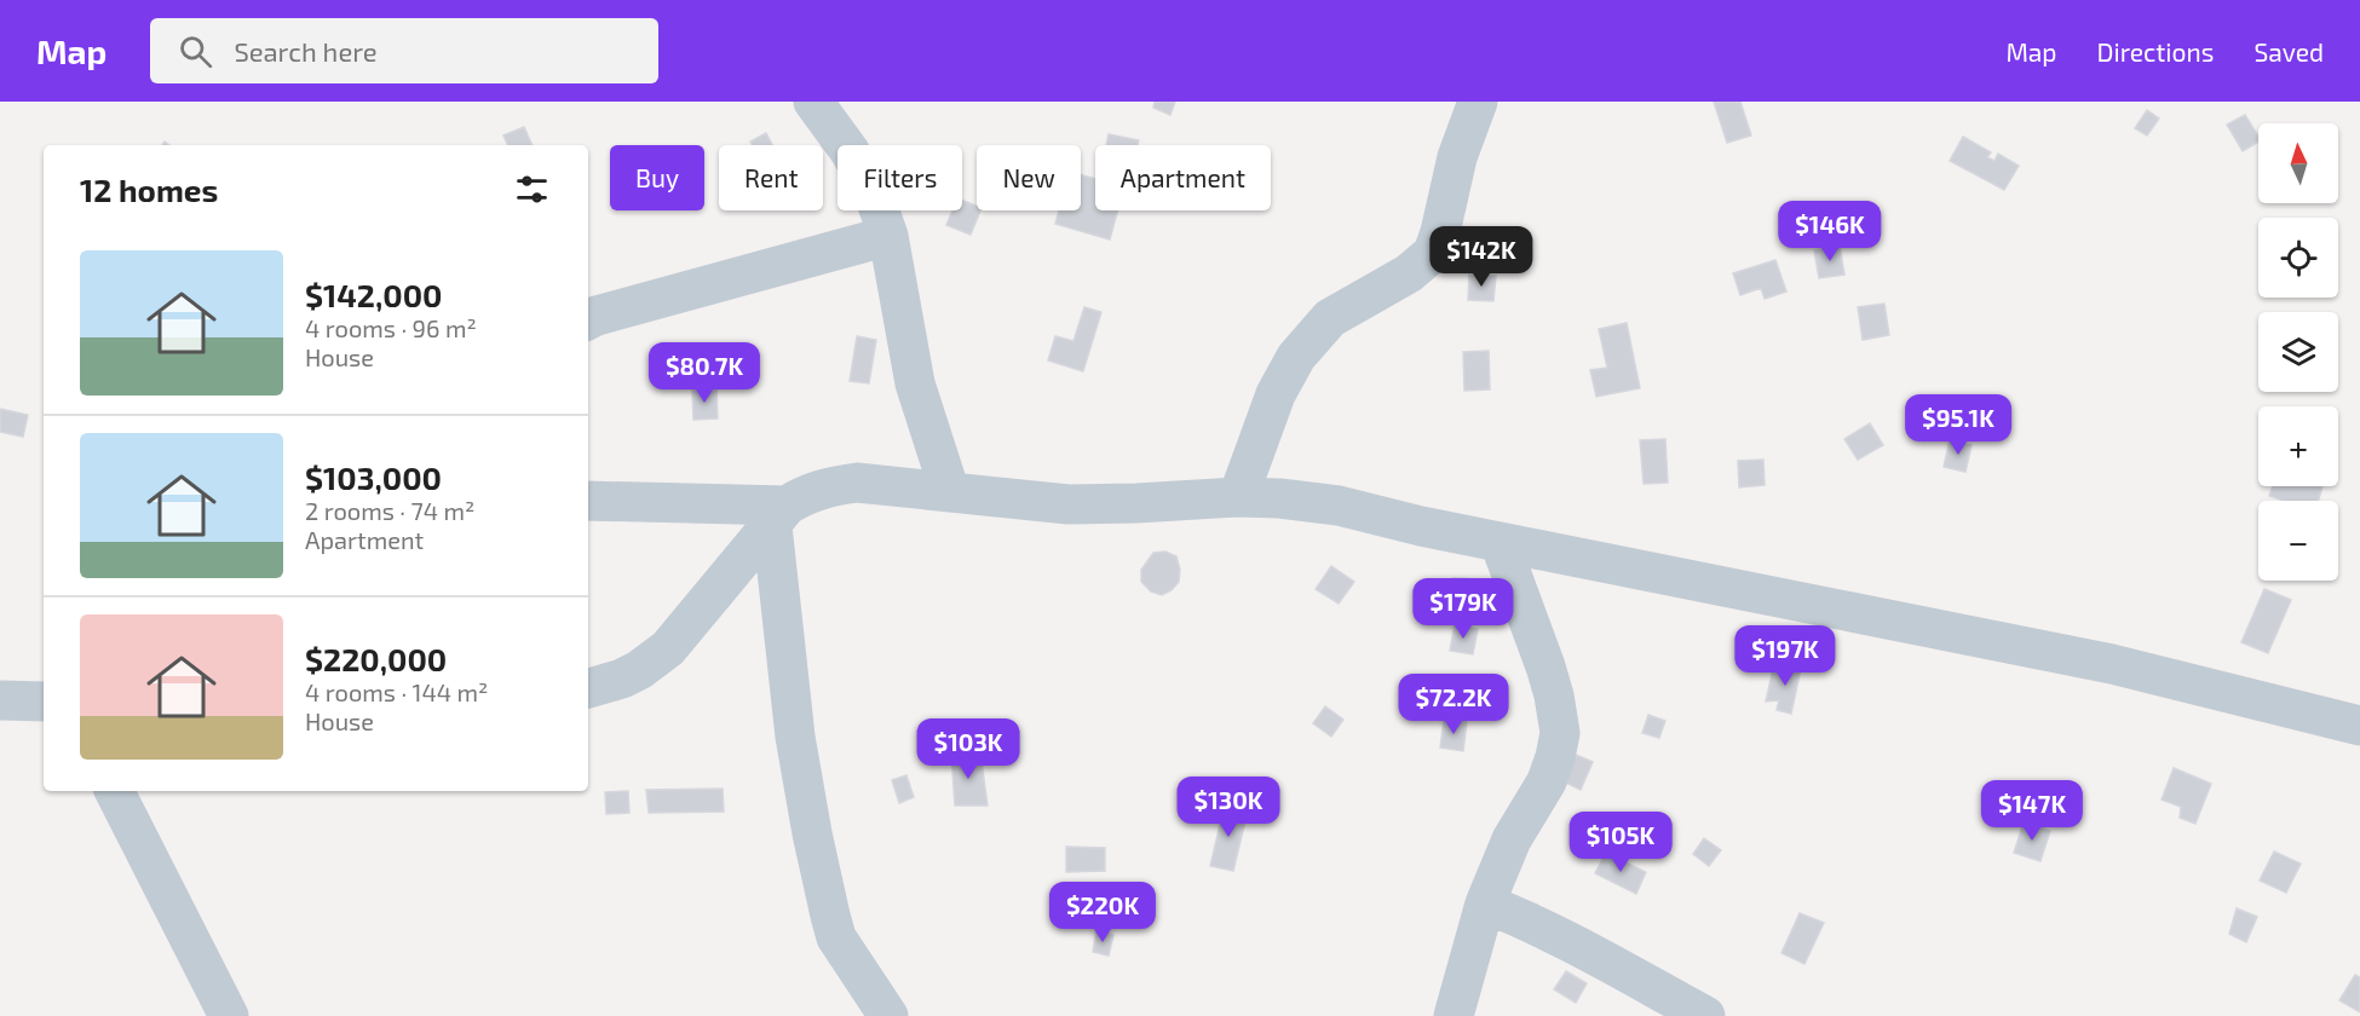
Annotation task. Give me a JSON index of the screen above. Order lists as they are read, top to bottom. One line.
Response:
{"north":"top","page":{"header":"Map","search":"Search here","nav":["Map","Directions","Saved"],"map_buttons":["+","−"],"chip":["Buy","Rent","Filters","New","Apartment"],"heading":"12 homes","price":["$146K","$142K","$80.7K","$95.1K","$179K","$197K","$72.2K","$103K","$130K","$147K","$105K","$220K"],"list":[{"name":"$142,000","note":"4 rooms · 96 m² · House"},{"name":"$103,000","note":"2 rooms · 74 m² · Apartment"},{"name":"$220,000","note":"4 rooms · 144 m² · House"}]}}
